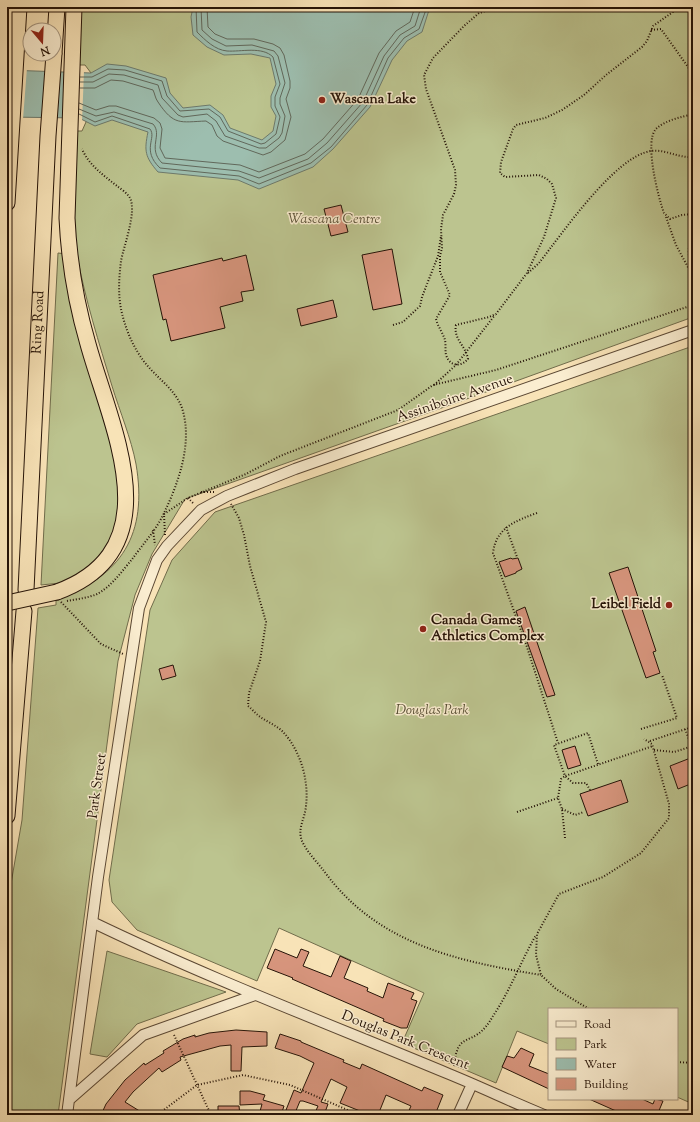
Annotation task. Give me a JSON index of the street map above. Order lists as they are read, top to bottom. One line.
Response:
{"streets":{"highway":["Ring Road"],"street":["Assiniboine Avenue","Park Street","Douglas Park Crescent"]},"crossings":[["Assiniboine Avenue","Park Street"],["Park Street","Douglas Park Crescent"]],"parks":["Wascana Centre","Douglas Park"],"places":["Wascana Lake","Leibel Field","Canada Games Athletics Complex"],"legend":["Road","Park","Water","Building"],"north":"bottom"}
